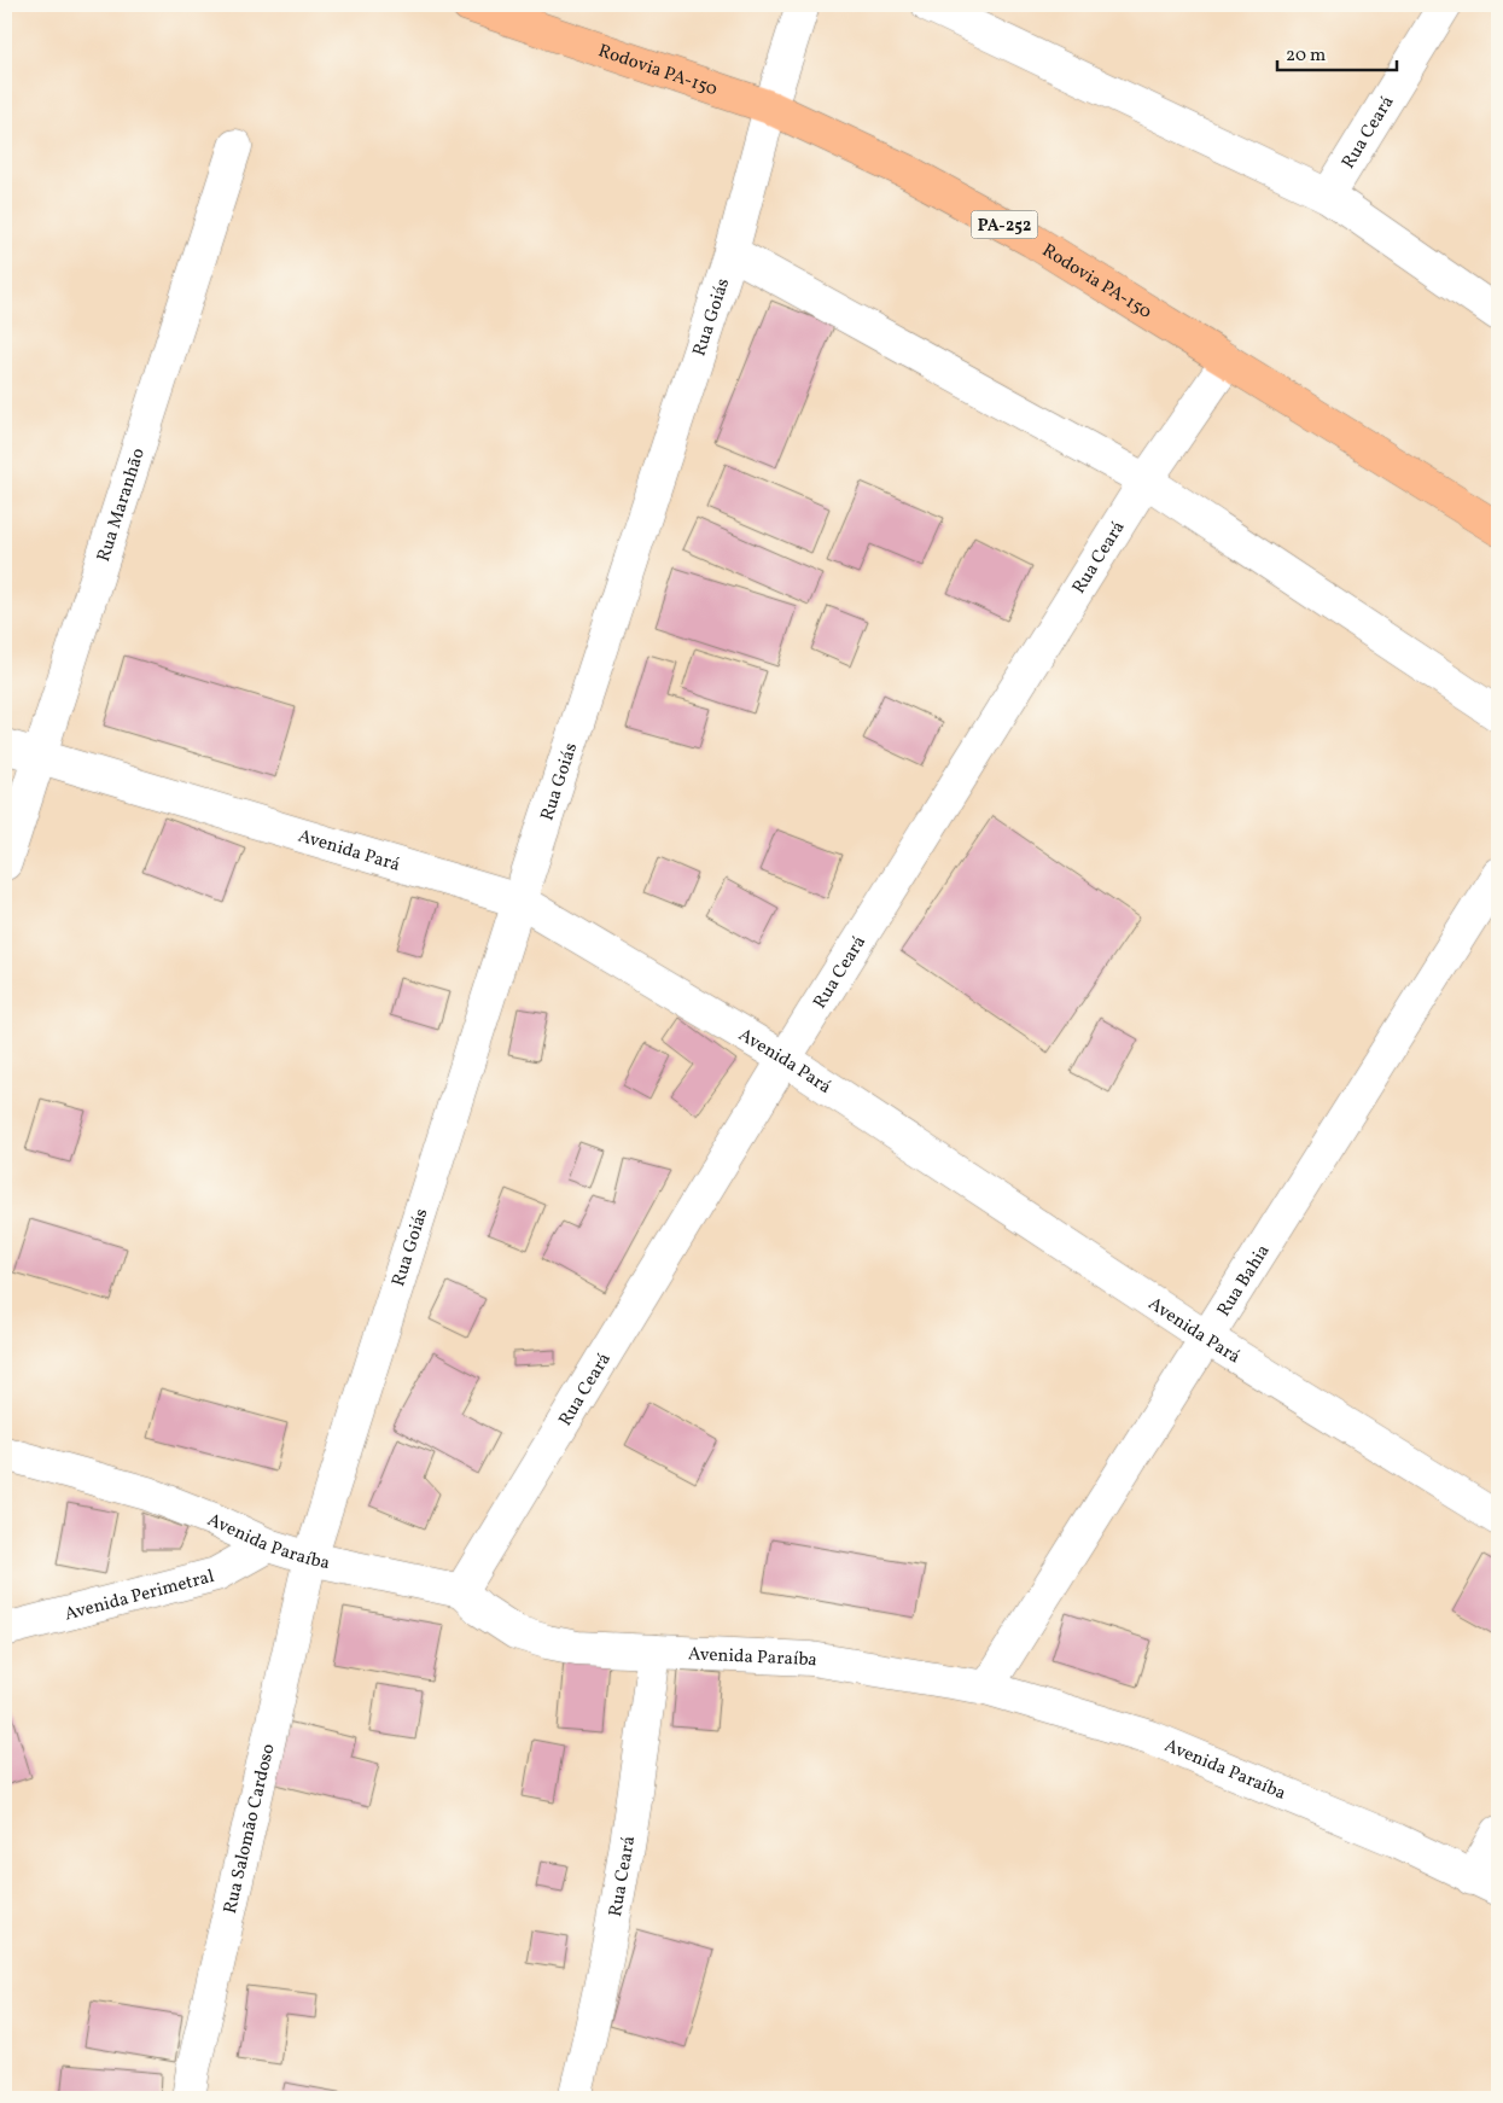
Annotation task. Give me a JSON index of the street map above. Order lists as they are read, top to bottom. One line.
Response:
{"streets":{"highway":["Rodovia PA-150","PA-252"],"street":["Rua Ceará","Rua Goiás","Rua Maranhão","Avenida Pará","Rua Bahia","Avenida Paraíba","Avenida Perimetral","Rua Salomão Cardoso"]},"crossings":[["Rodovia PA-150","Rua Ceará"],["Rodovia PA-150","Rua Goiás"],["Rua Ceará","Avenida Pará"],["Rua Ceará","Avenida Paraíba"],["Rua Goiás","Avenida Pará"],["Rua Goiás","Avenida Paraíba"],["Rua Goiás","Rua Salomão Cardoso"],["Rua Maranhão","Avenida Pará"],["Avenida Pará","Rua Bahia"],["Rua Bahia","Avenida Paraíba"],["Avenida Paraíba","Avenida Perimetral"],["Avenida Paraíba","Rua Salomão Cardoso"]],"scale_bar":"20 m"}
